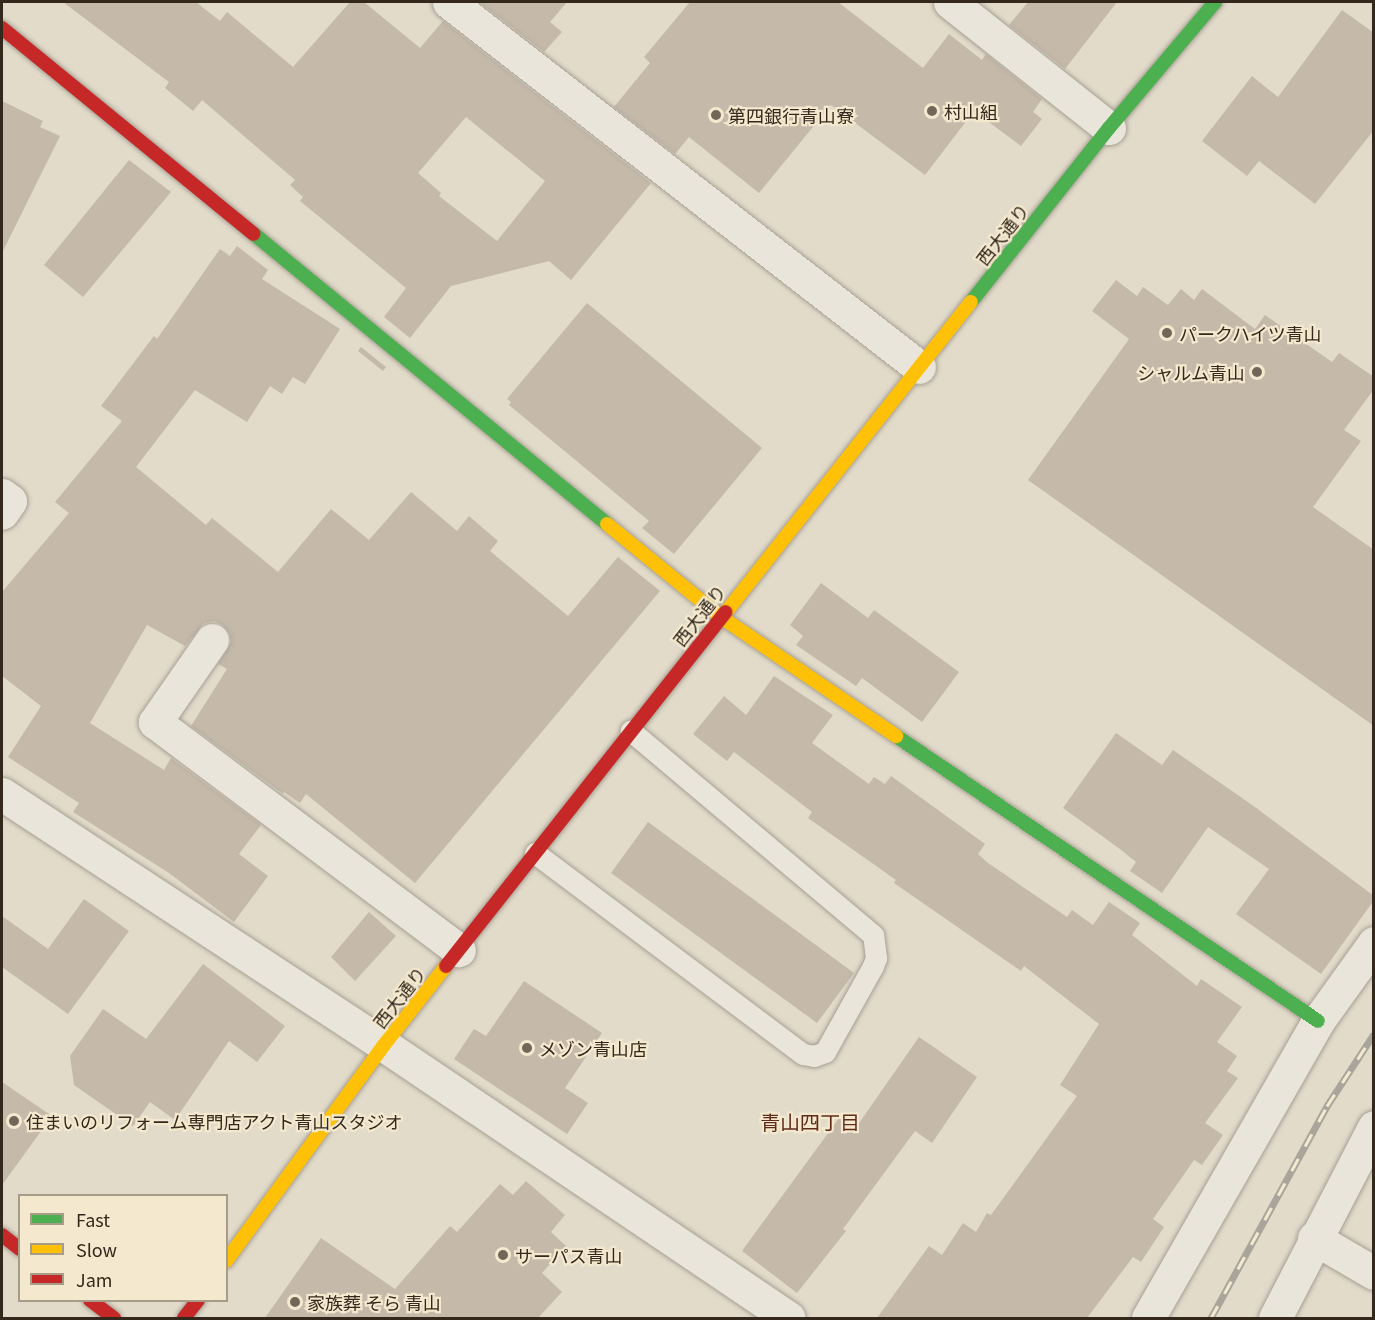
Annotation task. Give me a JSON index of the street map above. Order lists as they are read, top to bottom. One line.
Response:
{"streets":{"street":["西大通り"]},"districts":["青山四丁目"],"places":["村山組","第四銀行青山寮","パークハイツ青山","シャルム青山","メゾン青山店","住まいのリフォーム専門店アクト青山スタジオ","サーパス青山","家族葬 そら 青山"],"legend":["Fast","Slow","Jam"]}
